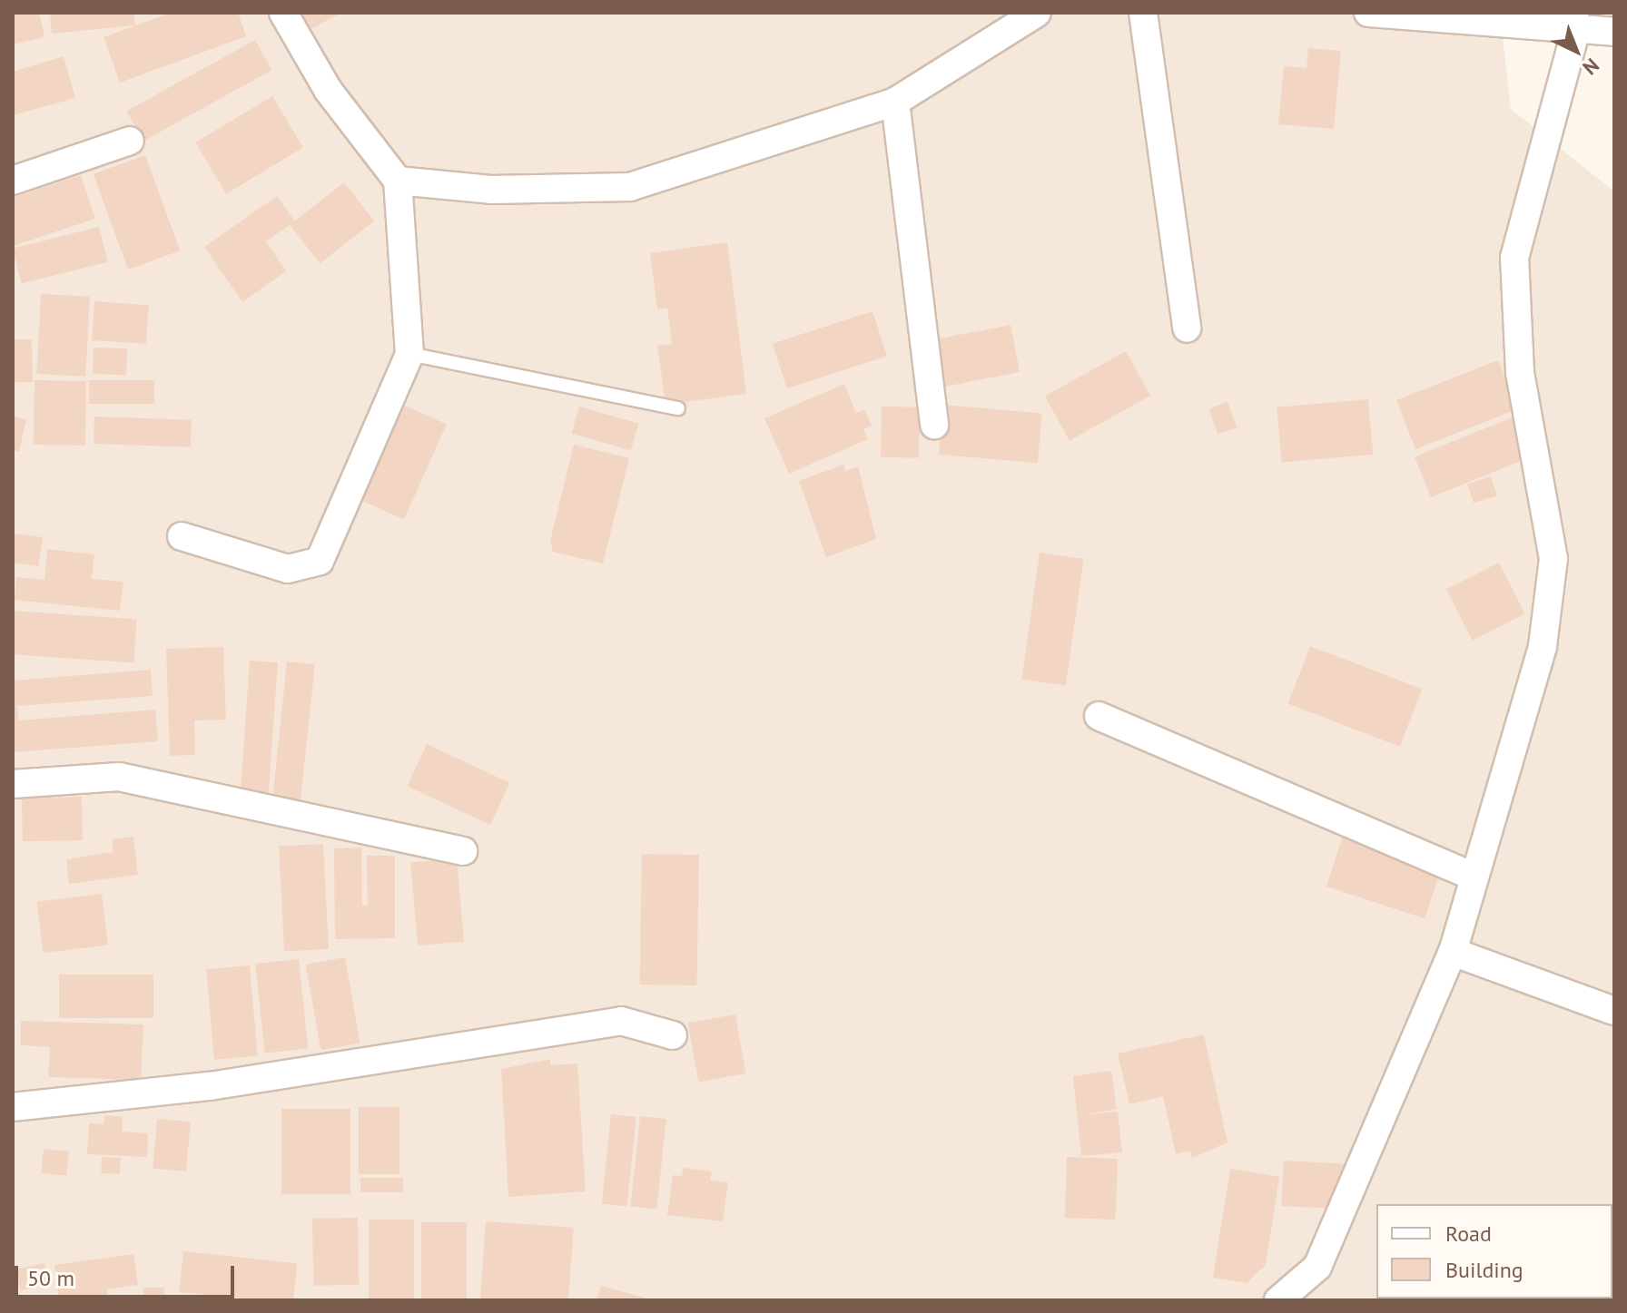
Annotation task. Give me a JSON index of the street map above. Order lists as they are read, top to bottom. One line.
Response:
{"legend":["Road","Building"],"scale_bar":"50 m","north":"bottom right"}
